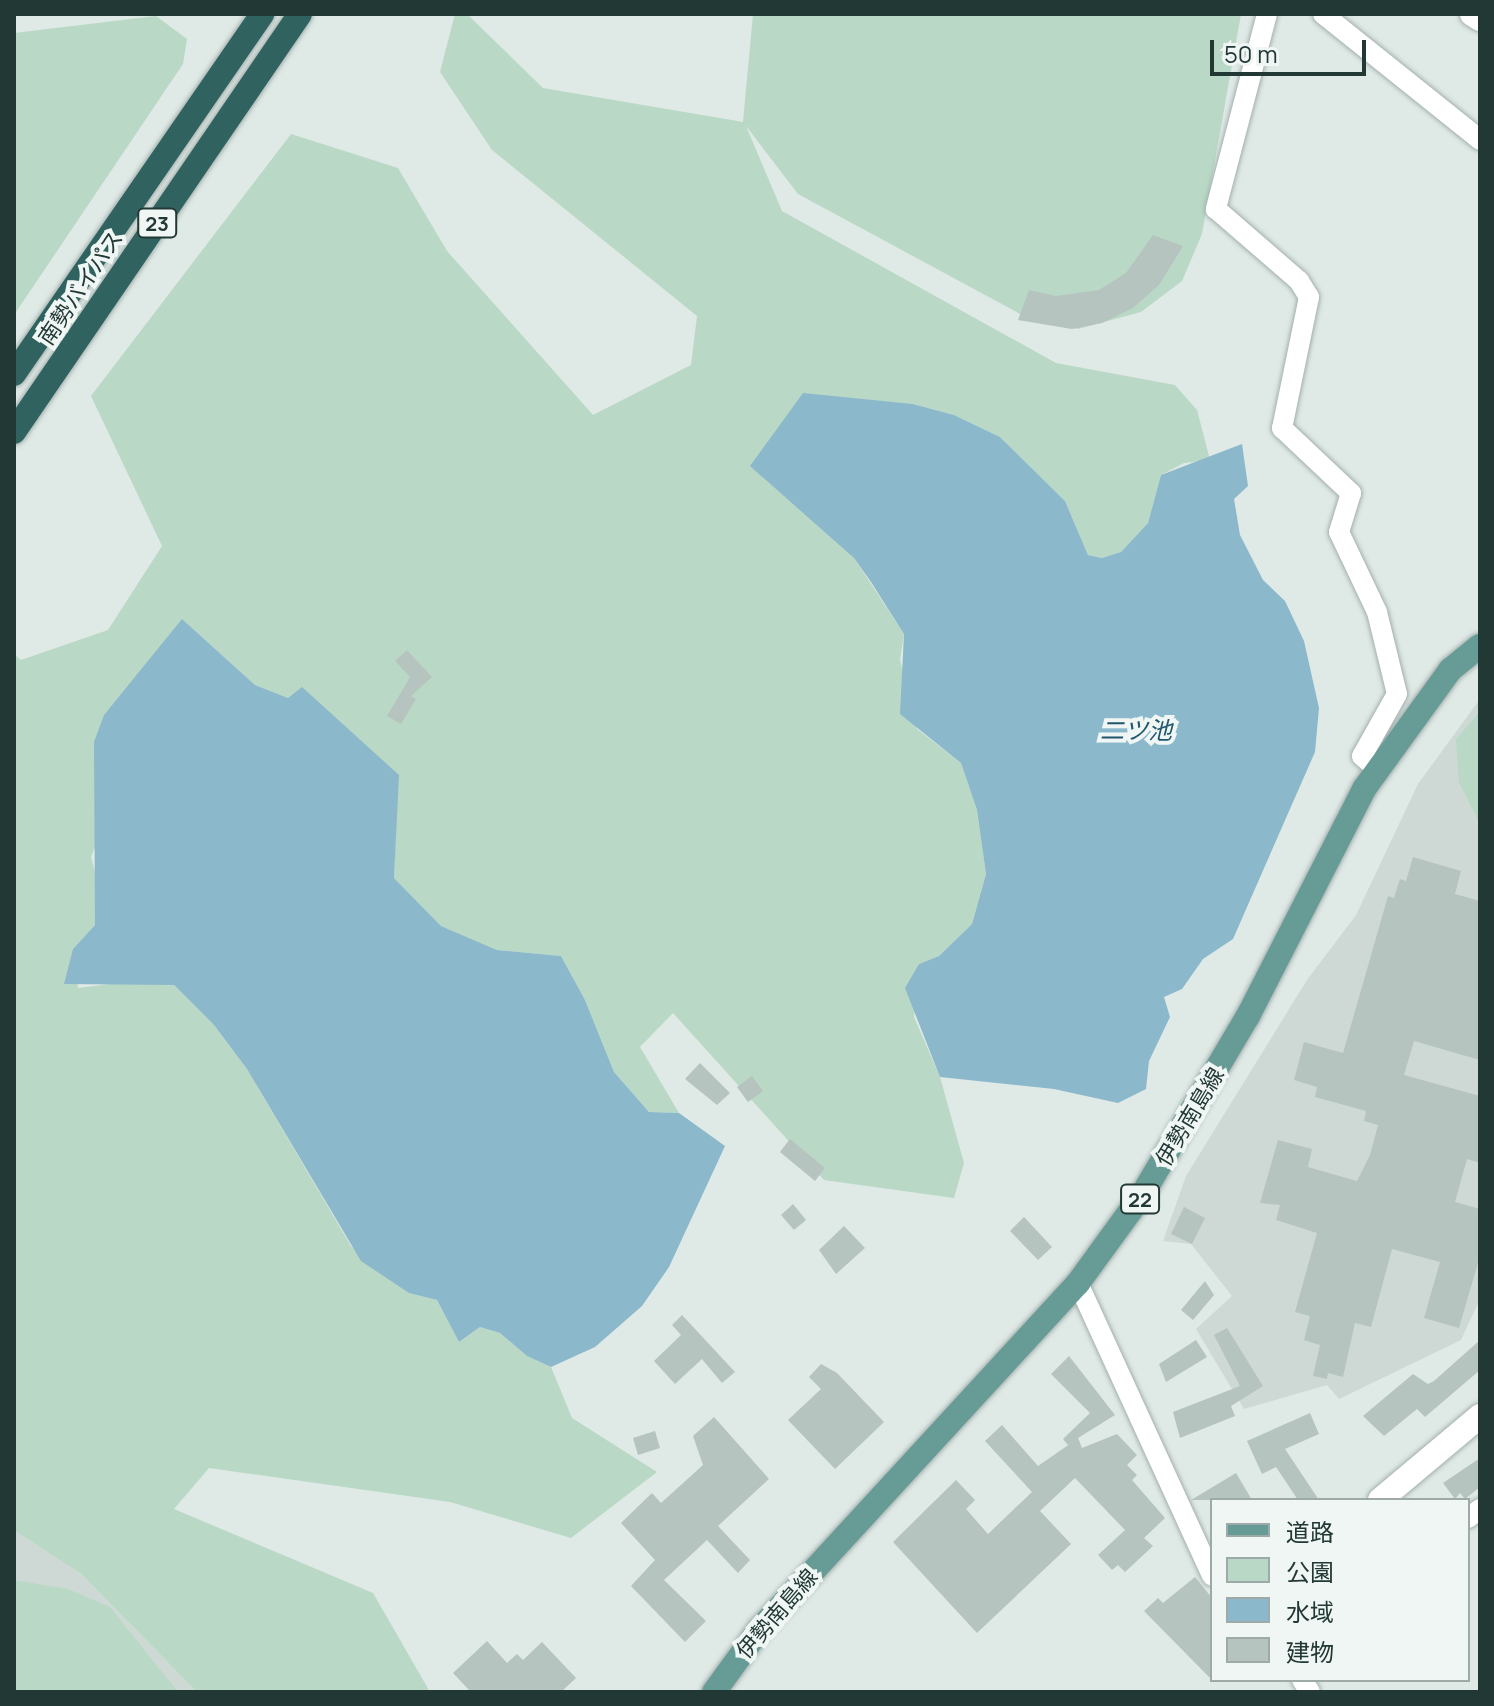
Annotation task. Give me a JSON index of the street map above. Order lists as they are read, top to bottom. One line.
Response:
{"streets":{"highway":["23","南勢バイパス"],"main road":["伊勢南島線","22"]},"water":["二ツ池"],"legend":["道路","公園","水域","建物"],"scale_bar":"50 m"}
